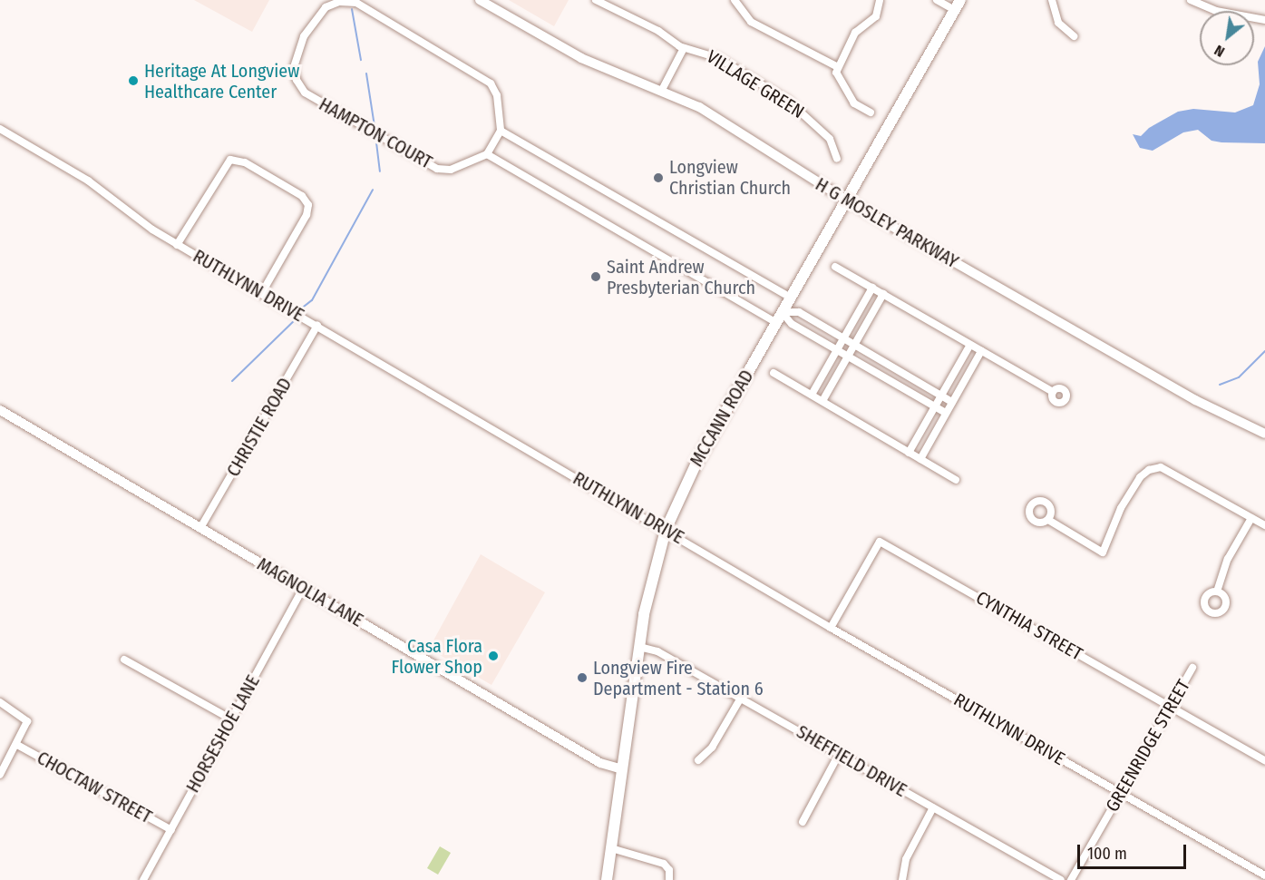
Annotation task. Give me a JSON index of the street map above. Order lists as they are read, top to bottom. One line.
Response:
{"streets":{"main road":["H G MOSLEY PARKWAY","MCCANN ROAD","MAGNOLIA LANE"],"street":["VILLAGE GREEN","HAMPTON COURT","RUTHLYNN DRIVE","CHRISTIE ROAD","CYNTHIA STREET","HORSESHOE LANE","GREENRIDGE STREET","SHEFFIELD DRIVE","CHOCTAW STREET"]},"crossings":[["VILLAGE GREEN","H G MOSLEY PARKWAY"],["H G MOSLEY PARKWAY","MCCANN ROAD"],["RUTHLYNN DRIVE","MCCANN ROAD"],["RUTHLYNN DRIVE","CHRISTIE ROAD"],["RUTHLYNN DRIVE","CYNTHIA STREET"],["RUTHLYNN DRIVE","GREENRIDGE STREET"],["MCCANN ROAD","MAGNOLIA LANE"],["MCCANN ROAD","SHEFFIELD DRIVE"],["CHRISTIE ROAD","MAGNOLIA LANE"],["MAGNOLIA LANE","HORSESHOE LANE"],["CYNTHIA STREET","GREENRIDGE STREET"],["HORSESHOE LANE","CHOCTAW STREET"]],"places":["Heritage At Longview Healthcare Center","Longview Christian Church","Saint Andrew Presbyterian Church","Casa Flora Flower Shop","Longview Fire Department - Station 6"],"scale_bar":"100 m","north":"bottom left"}
